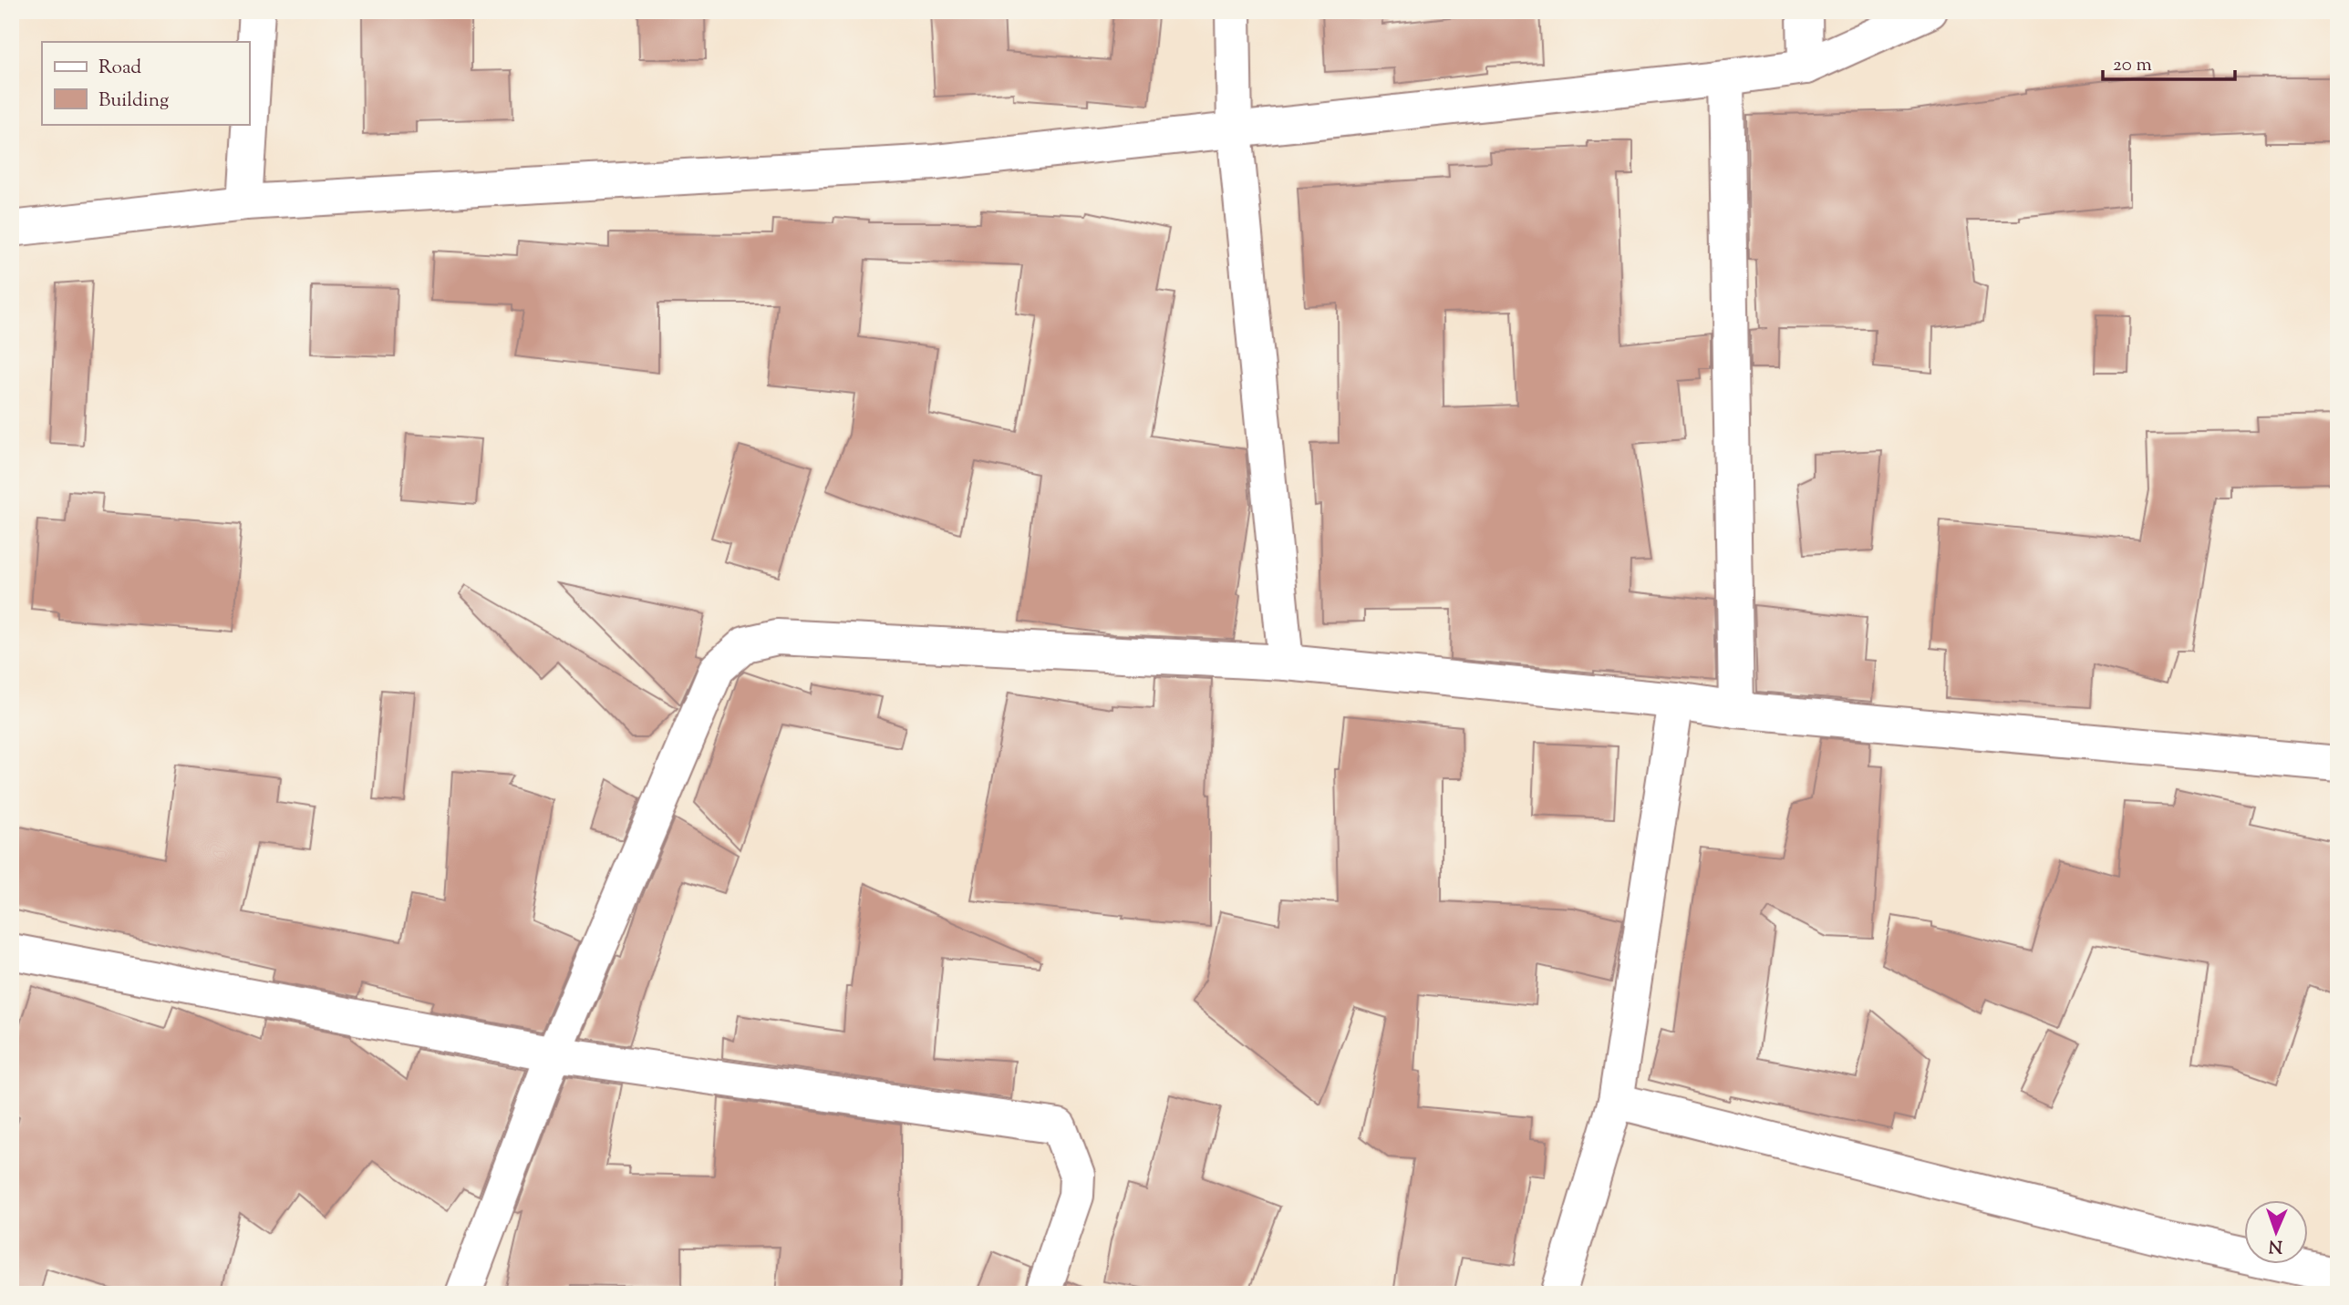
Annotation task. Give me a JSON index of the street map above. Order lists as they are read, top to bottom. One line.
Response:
{"legend":["Road","Building"],"scale_bar":"20 m","north":"bottom"}
